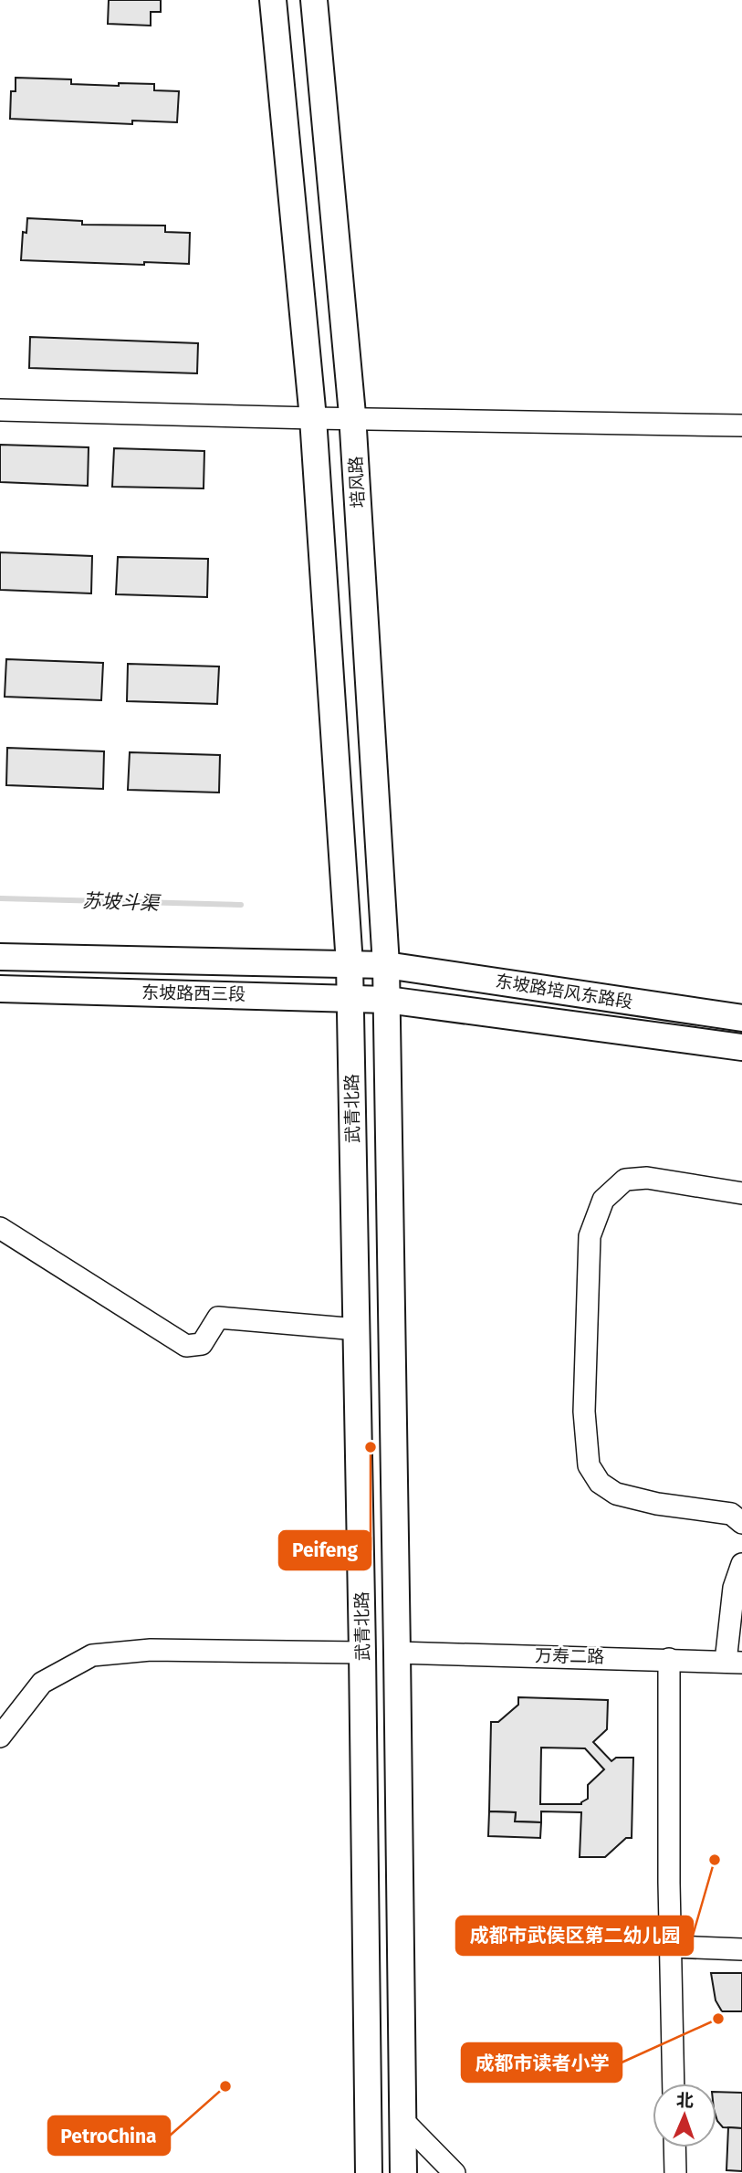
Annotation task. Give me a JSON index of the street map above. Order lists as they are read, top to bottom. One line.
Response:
{"streets":{"main road":["培风路","东坡路培风东路段","东坡路西三段","武青北路"],"street":["万寿二路"]},"crossings":[["培风路","东坡路培风东路段"],["培风路","东坡路西三段"],["培风路","武青北路"],["东坡路培风东路段","东坡路西三段"],["东坡路培风东路段","武青北路"],["东坡路西三段","武青北路"],["武青北路","万寿二路"]],"water":["苏坡斗渠"],"places":["Peifeng","成都市武侯区第二幼儿园","成都市读者小学","PetroChina"],"north":"top"}
